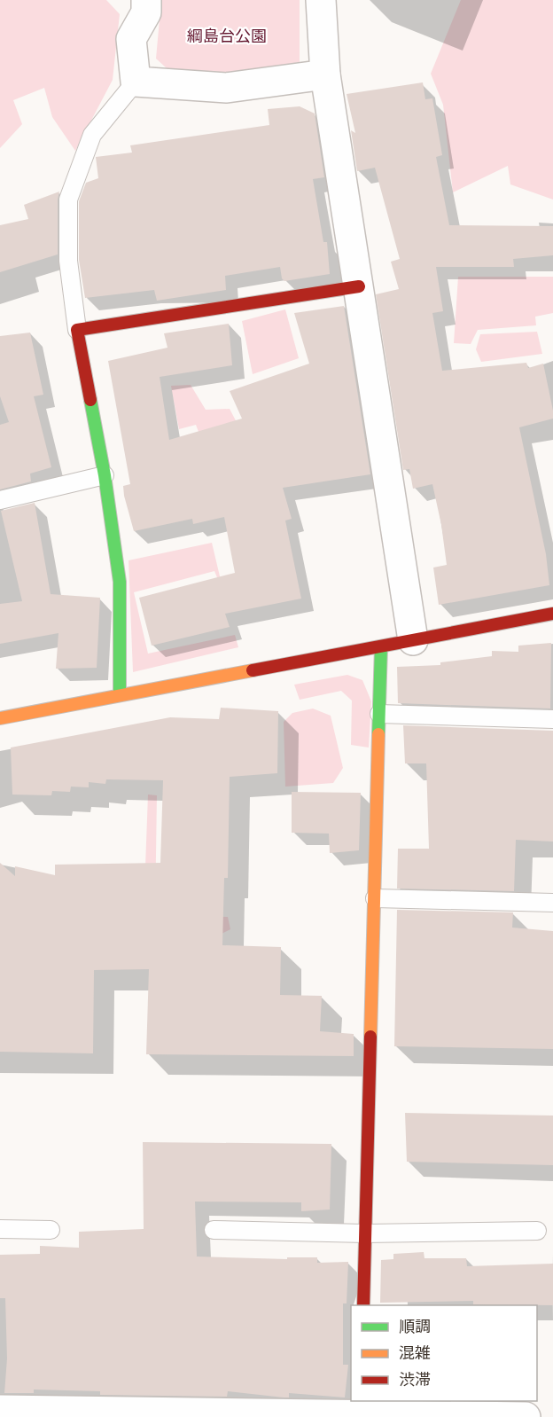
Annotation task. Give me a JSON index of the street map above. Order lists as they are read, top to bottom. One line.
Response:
{"parks":["綱島台公園"],"legend":["順調","混雑","渋滞"]}
